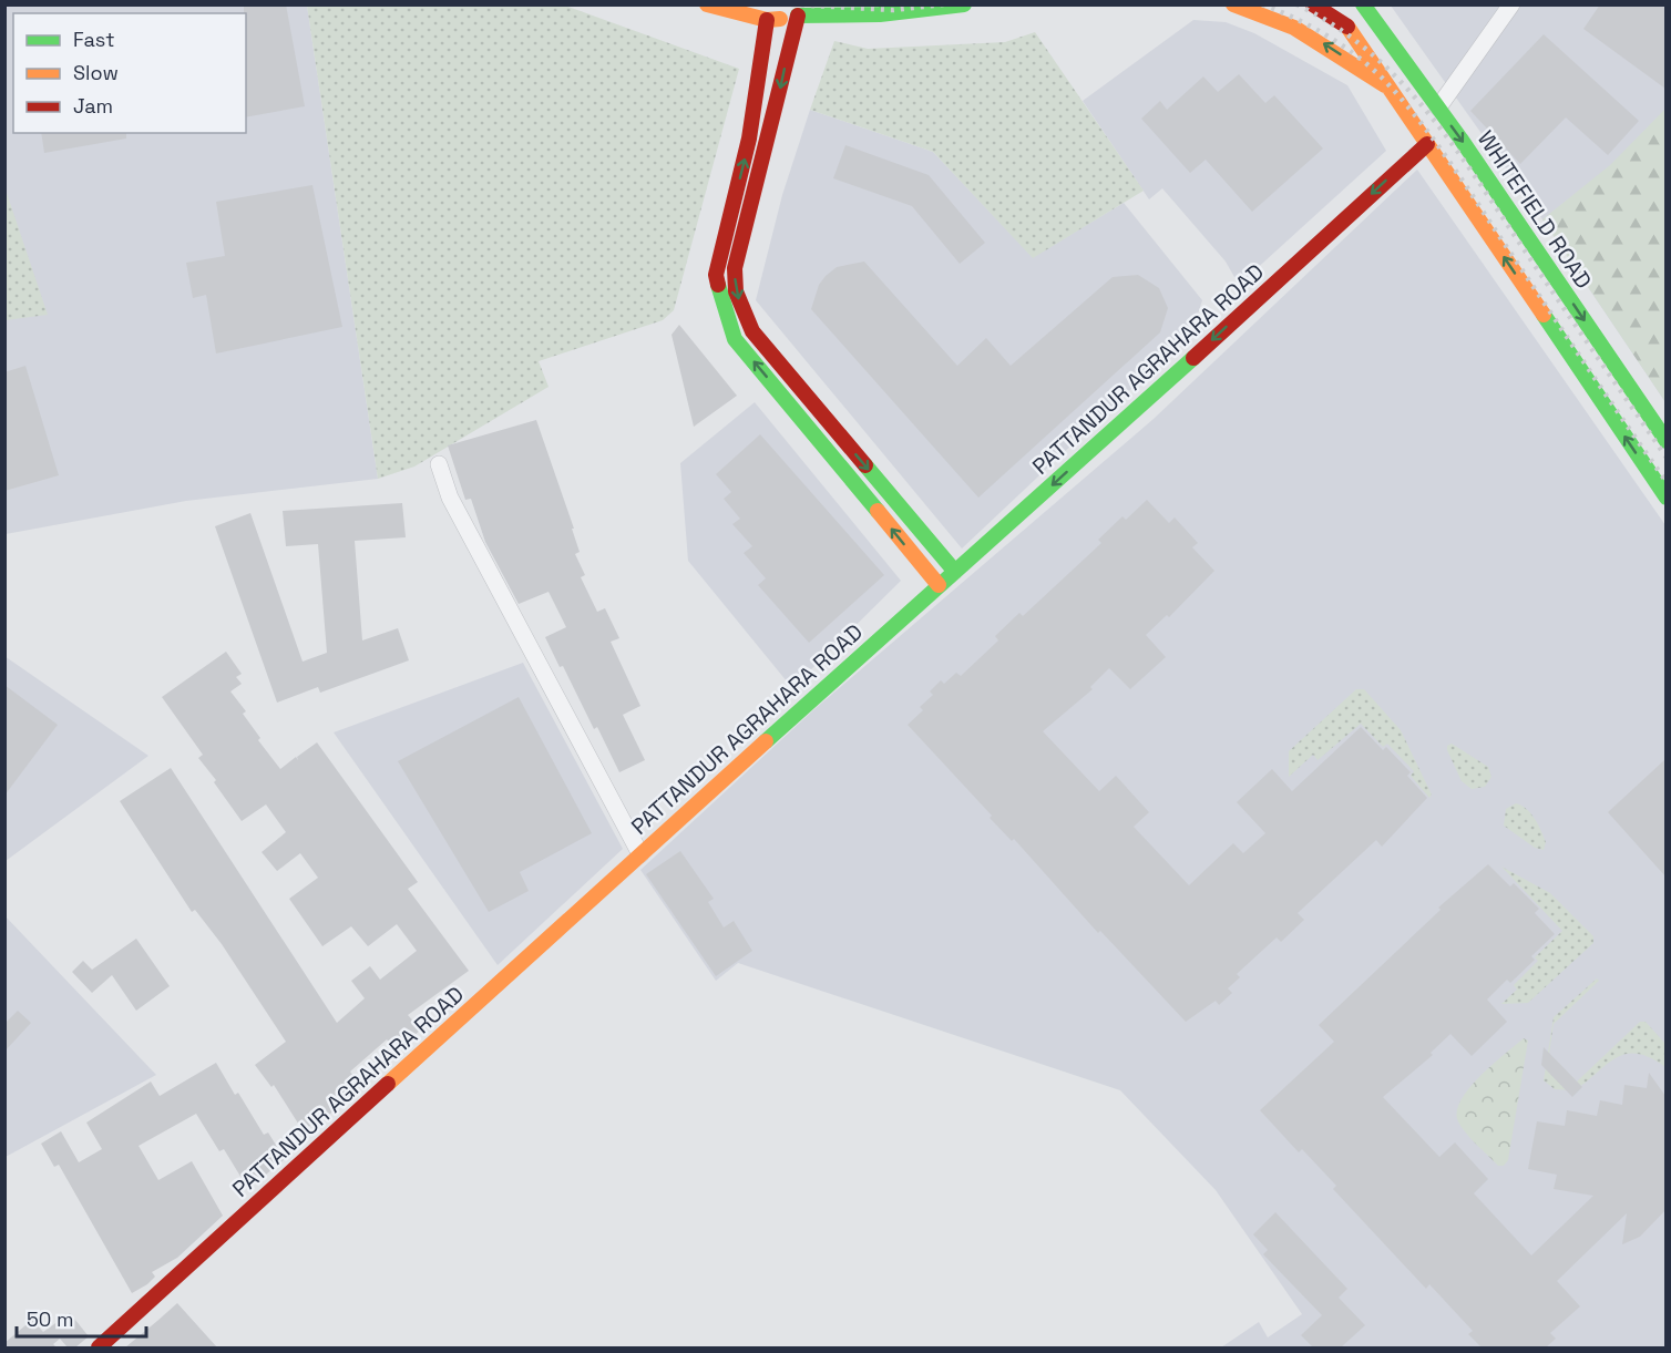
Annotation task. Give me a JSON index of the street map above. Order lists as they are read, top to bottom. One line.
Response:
{"streets":{"street":["WHITEFIELD ROAD","PATTANDUR AGRAHARA ROAD"]},"one_way":["PATTANDUR AGRAHARA ROAD"],"legend":["Fast","Slow","Jam"],"scale_bar":"50 m"}
